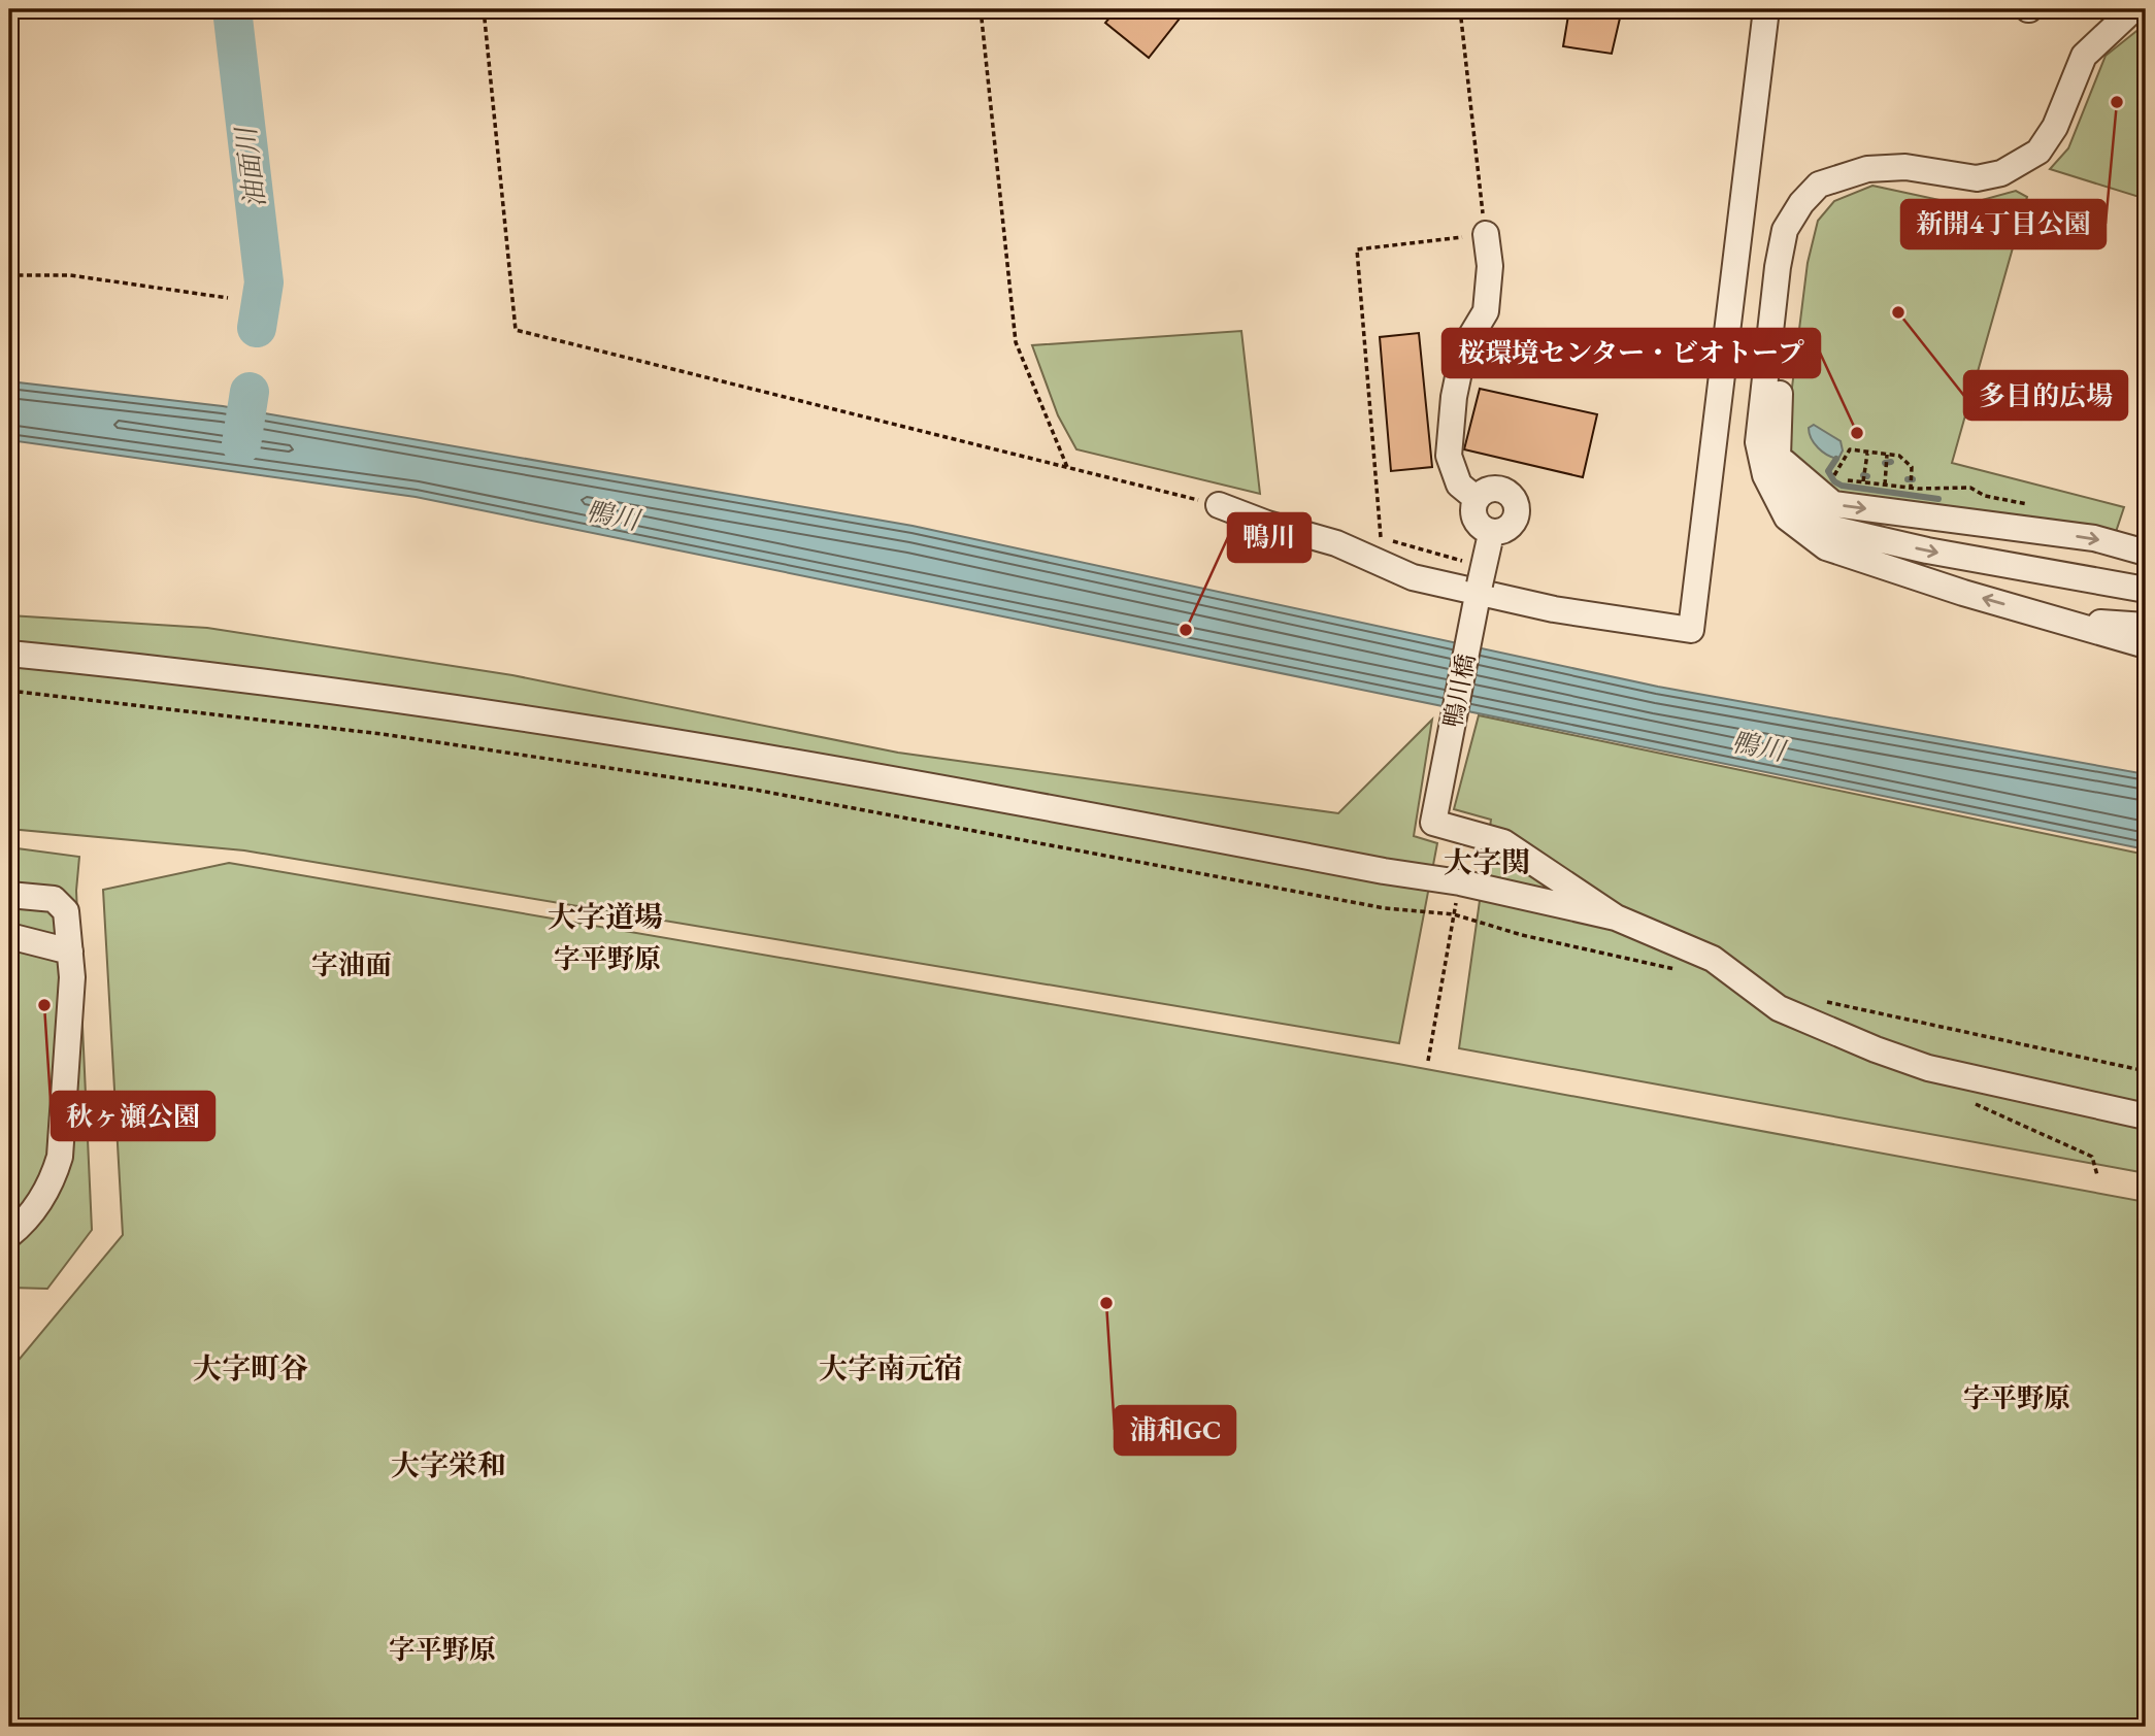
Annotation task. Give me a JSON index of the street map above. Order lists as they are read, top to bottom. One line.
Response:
{"streets":{"street":["鴨川橋"]},"districts":["大字関","大字道場","字平野原","字油面","大字町谷","大字南元宿","字平野原","大字栄和","字平野原"],"water":["油面川","鴨川"],"places":["新開4丁目公園","多目的広場","桜環境センター・ビオトープ","鴨川","秋ヶ瀬公園","浦和GC"]}
